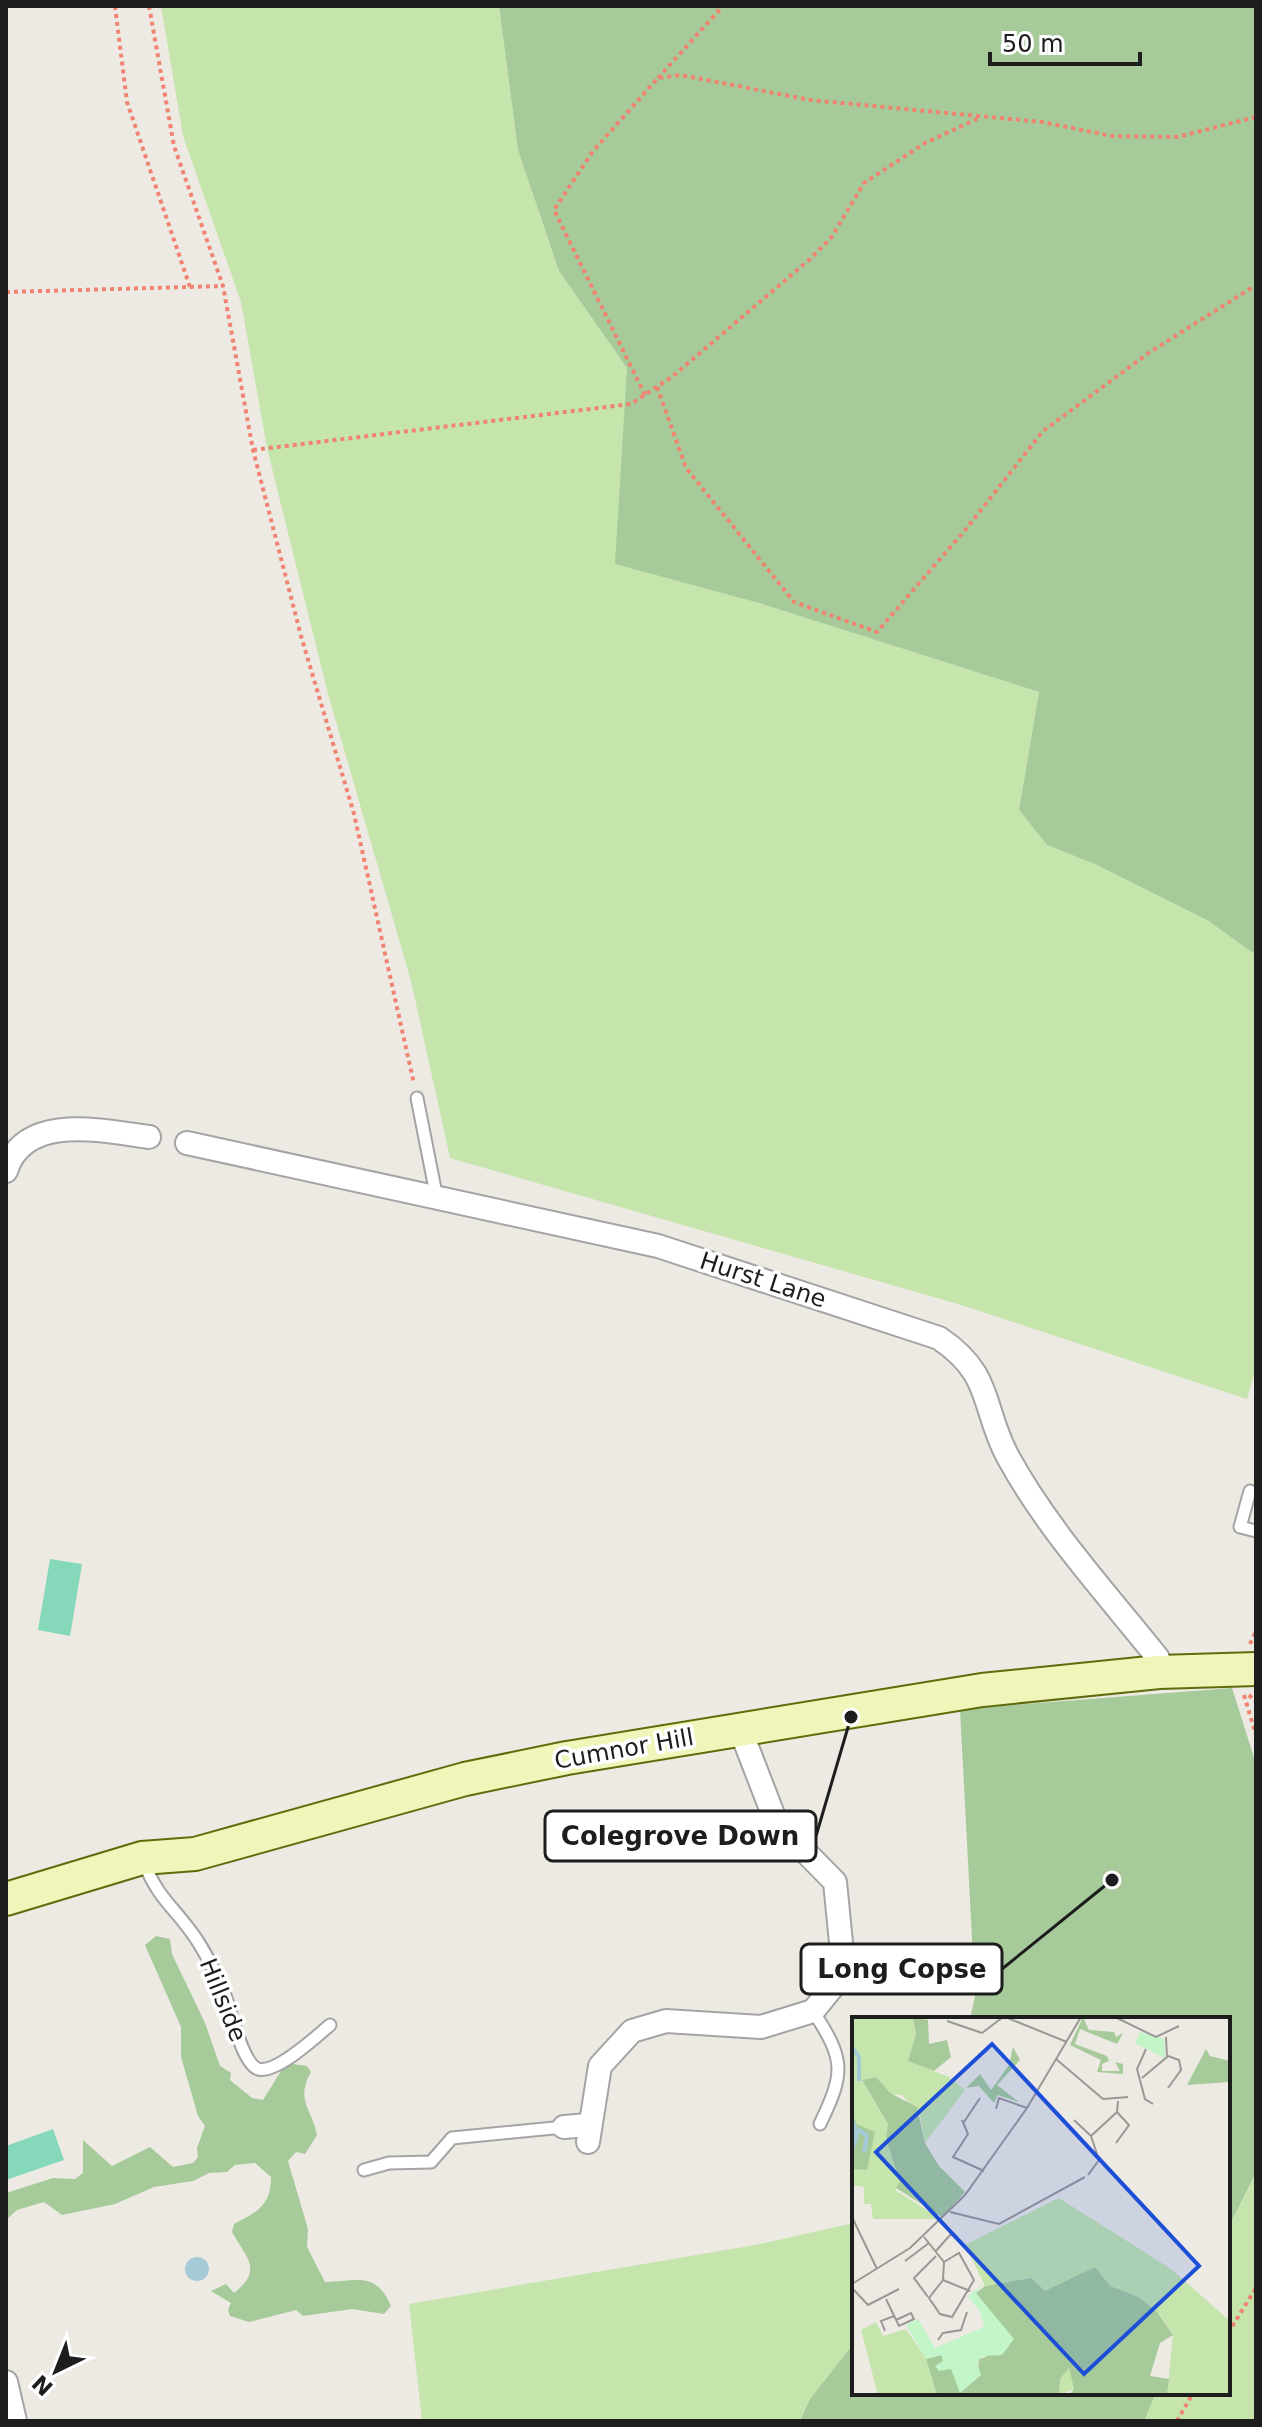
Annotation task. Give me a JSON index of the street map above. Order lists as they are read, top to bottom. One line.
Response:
{"streets":{"street":["Hurst Lane","Cumnor Hill"],"lane":["Hillside"]},"crossings":[["Hurst Lane","Cumnor Hill"],["Cumnor Hill","Hillside"]],"places":["Colegrove Down","Long Copse"],"scale_bar":"50 m","north":"bottom left"}
